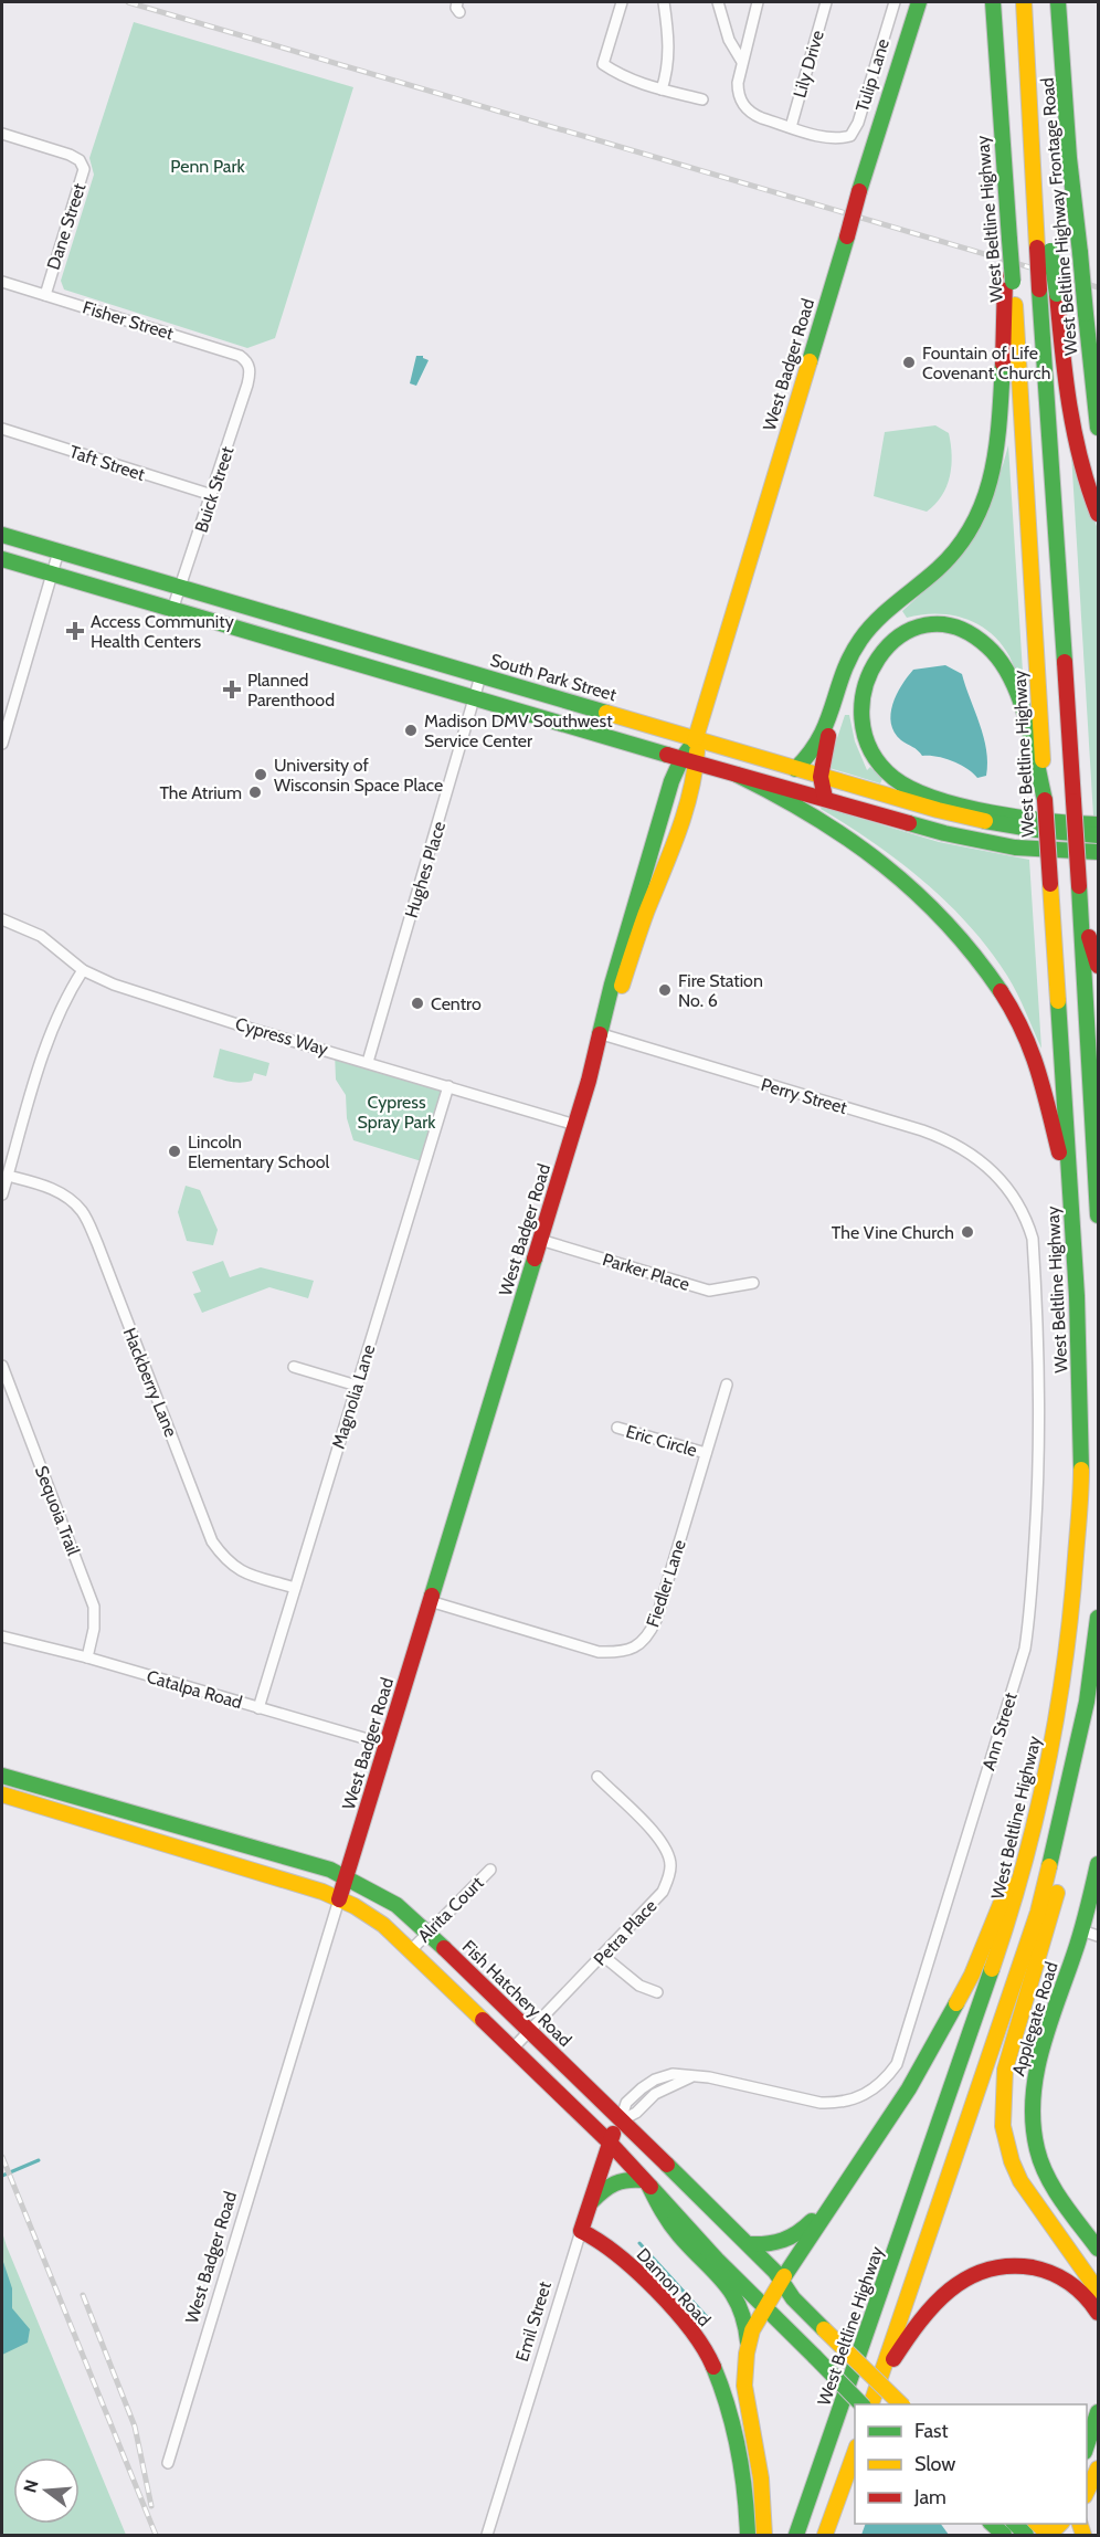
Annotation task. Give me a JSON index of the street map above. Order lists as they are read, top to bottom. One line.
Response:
{"streets":{"main road":["West Beltline Highway Frontage Road","West Beltline Highway","West Badger Road","South Park Street","Fish Hatchery Road","Applegate Road","Damon Road","Emil Street"],"street":["Lily Drive","Tulip Lane","Dane Street","Fisher Street","Taft Street","Buick Street","Hughes Place","Cypress Way","Perry Street","Parker Place","Hackberry Lane","Magnolia Lane","Eric Circle","Sequoia Trail","Fiedler Lane","Catalpa Road","Ann Street","Alrita Court","Petra Place"]},"crossings":[["Lily Drive","Tulip Lane"],["Dane Street","Fisher Street"],["Fisher Street","Buick Street"],["West Badger Road","South Park Street"],["West Badger Road","Cypress Way"],["West Badger Road","Perry Street"],["West Badger Road","Parker Place"],["West Badger Road","Fiedler Lane"],["West Badger Road","Catalpa Road"],["West Badger Road","Fish Hatchery Road"],["Taft Street","Buick Street"],["Buick Street","South Park Street"],["South Park Street","Hughes Place"],["Hughes Place","Cypress Way"],["Cypress Way","Magnolia Lane"],["Perry Street","Ann Street"],["Hackberry Lane","Magnolia Lane"],["Magnolia Lane","Catalpa Road"],["Eric Circle","Fiedler Lane"],["Sequoia Trail","Catalpa Road"],["Ann Street","Fish Hatchery Road"],["Ann Street","Emil Street"],["Alrita Court","Fish Hatchery Road"],["Petra Place","Fish Hatchery Road"],["Fish Hatchery Road","Emil Street"],["Damon Road","Emil Street"]],"parks":["Penn Park","Cypress Spray Park"],"places":{"other":["Fountain of Life Covenant Church","Madison DMV Southwest Service Center","University of Wisconsin Space Place","The Atrium","Fire Station No. 6","Centro","Lincoln Elementary School","The Vine Church"],"health":["Access Community Health Centers","Planned Parenthood"]},"legend":["Fast","Slow","Jam"],"north":"left"}
